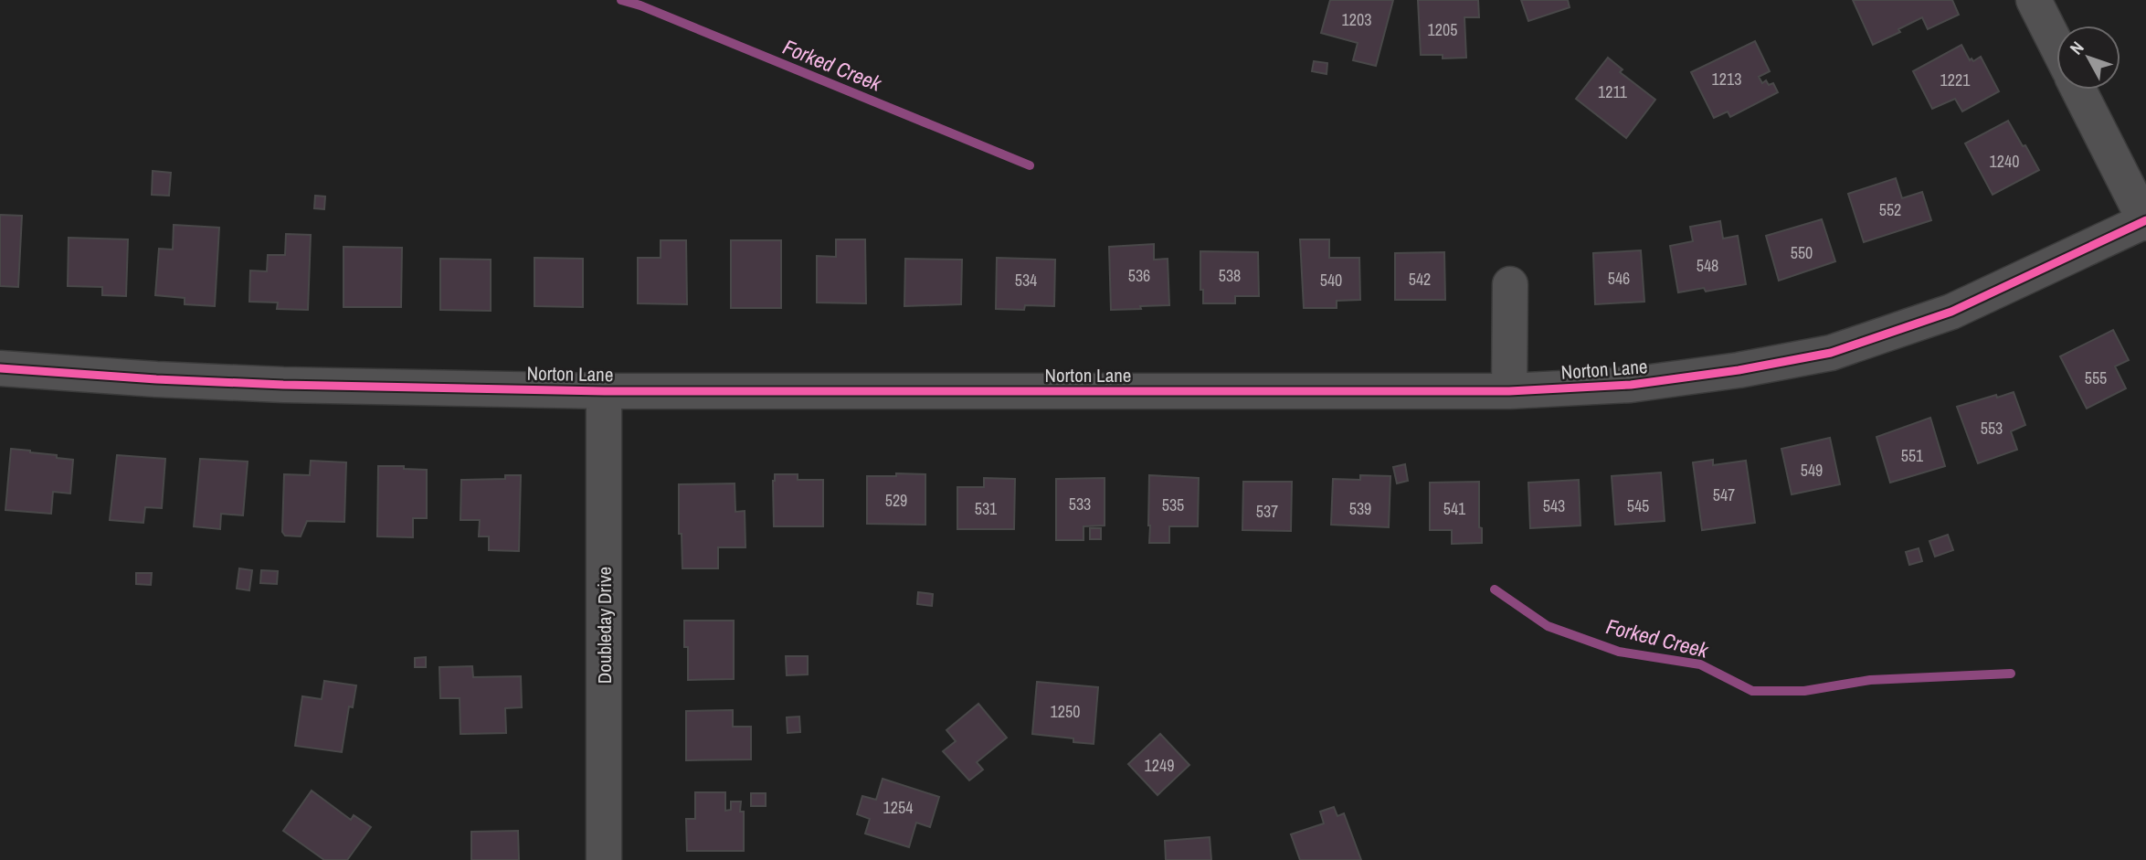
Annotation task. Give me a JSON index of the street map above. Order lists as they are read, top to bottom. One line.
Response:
{"streets":{"street":["Norton Lane","Doubleday Drive"]},"crossings":[["Norton Lane","Doubleday Drive"]],"water":["Forked Creek"],"house_numbers":["1203","1205","1213","1221","1211","1240","552","550","548","536","538","546","542","534","540","555","553","551","549","547","529","533","535","543","545","531","539","541","537","1250","1249","1254"],"north":"top left"}
